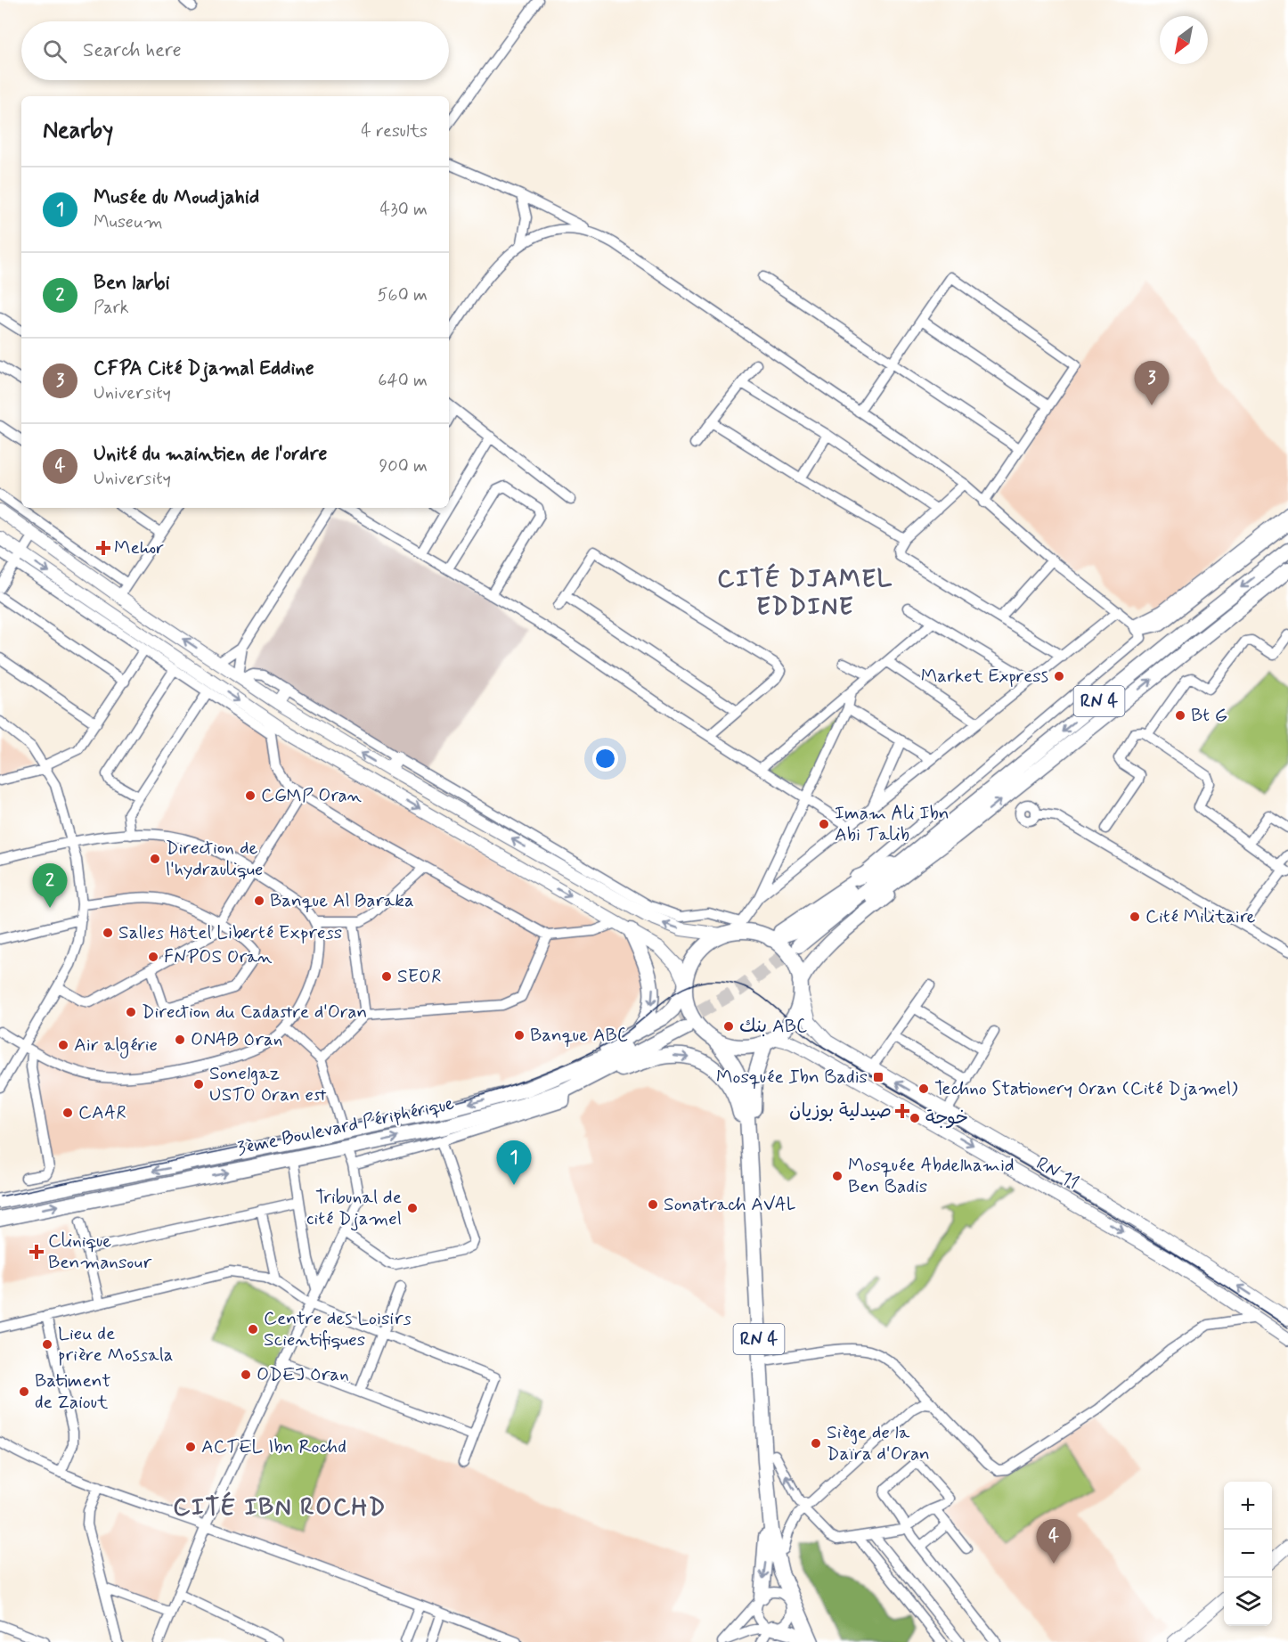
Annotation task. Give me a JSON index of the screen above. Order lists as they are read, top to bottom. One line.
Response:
{"streets":{"highway":["RN 4","3ème Boulevard Périphérique"],"main road":["RN 11"]},"crossings":[["RN 4","RN 11"]],"districts":["CITÉ DJAMEL EDDINE","CITÉ IBN ROCHD"],"places":{"health":["Mehor","صيدلية بوزيان","Clinique Benmansour"],"other":["Market Express","Bt G","CGMP Oran","Imam Ali Ibn Abi Talib","Direction de l'hydraulique","Banque Al Baraka","Cité Militaire","Salles Hôtel Liberté Express","FNPOS Oran","SEOR","Direction du Cadastre d'Oran","بنك ABC","Banque ABC","ONAB Oran","Air algérie","Sonelgaz USTO Oran est","Techno Stationery Oran (Cité Djamel)","CAAR","خوجة","Mosquée Abdelhamid Ben Badis","Sonatrach AVAL","Tribunal de cité Djamel","Centre des Loisirs Scientifiques","Lieu de prière Mossala","ODEJ Oran","Batiment de Zaiout","Siège de la Daïra d'Oran","ACTEL Ibn Rochd"],"transit":["Mosquée Ibn Badis"]},"north":"bottom left","page":{"search":"Search here","heading":["Nearby","4 results"],"list":[{"mark":"1","name":"Musée du Moudjahid","note":"Museum","value":"430 m"},{"mark":"2","name":"Ben larbi","note":"Park","value":"560 m"},{"mark":"3","name":"CFPA Cité Djamal Eddine","note":"University","value":"640 m"},{"mark":"4","name":"Unité du maintien de l'ordre","note":"University","value":"900 m"}],"pins":["3","2","1","4"],"map_buttons":["+","−"]}}
